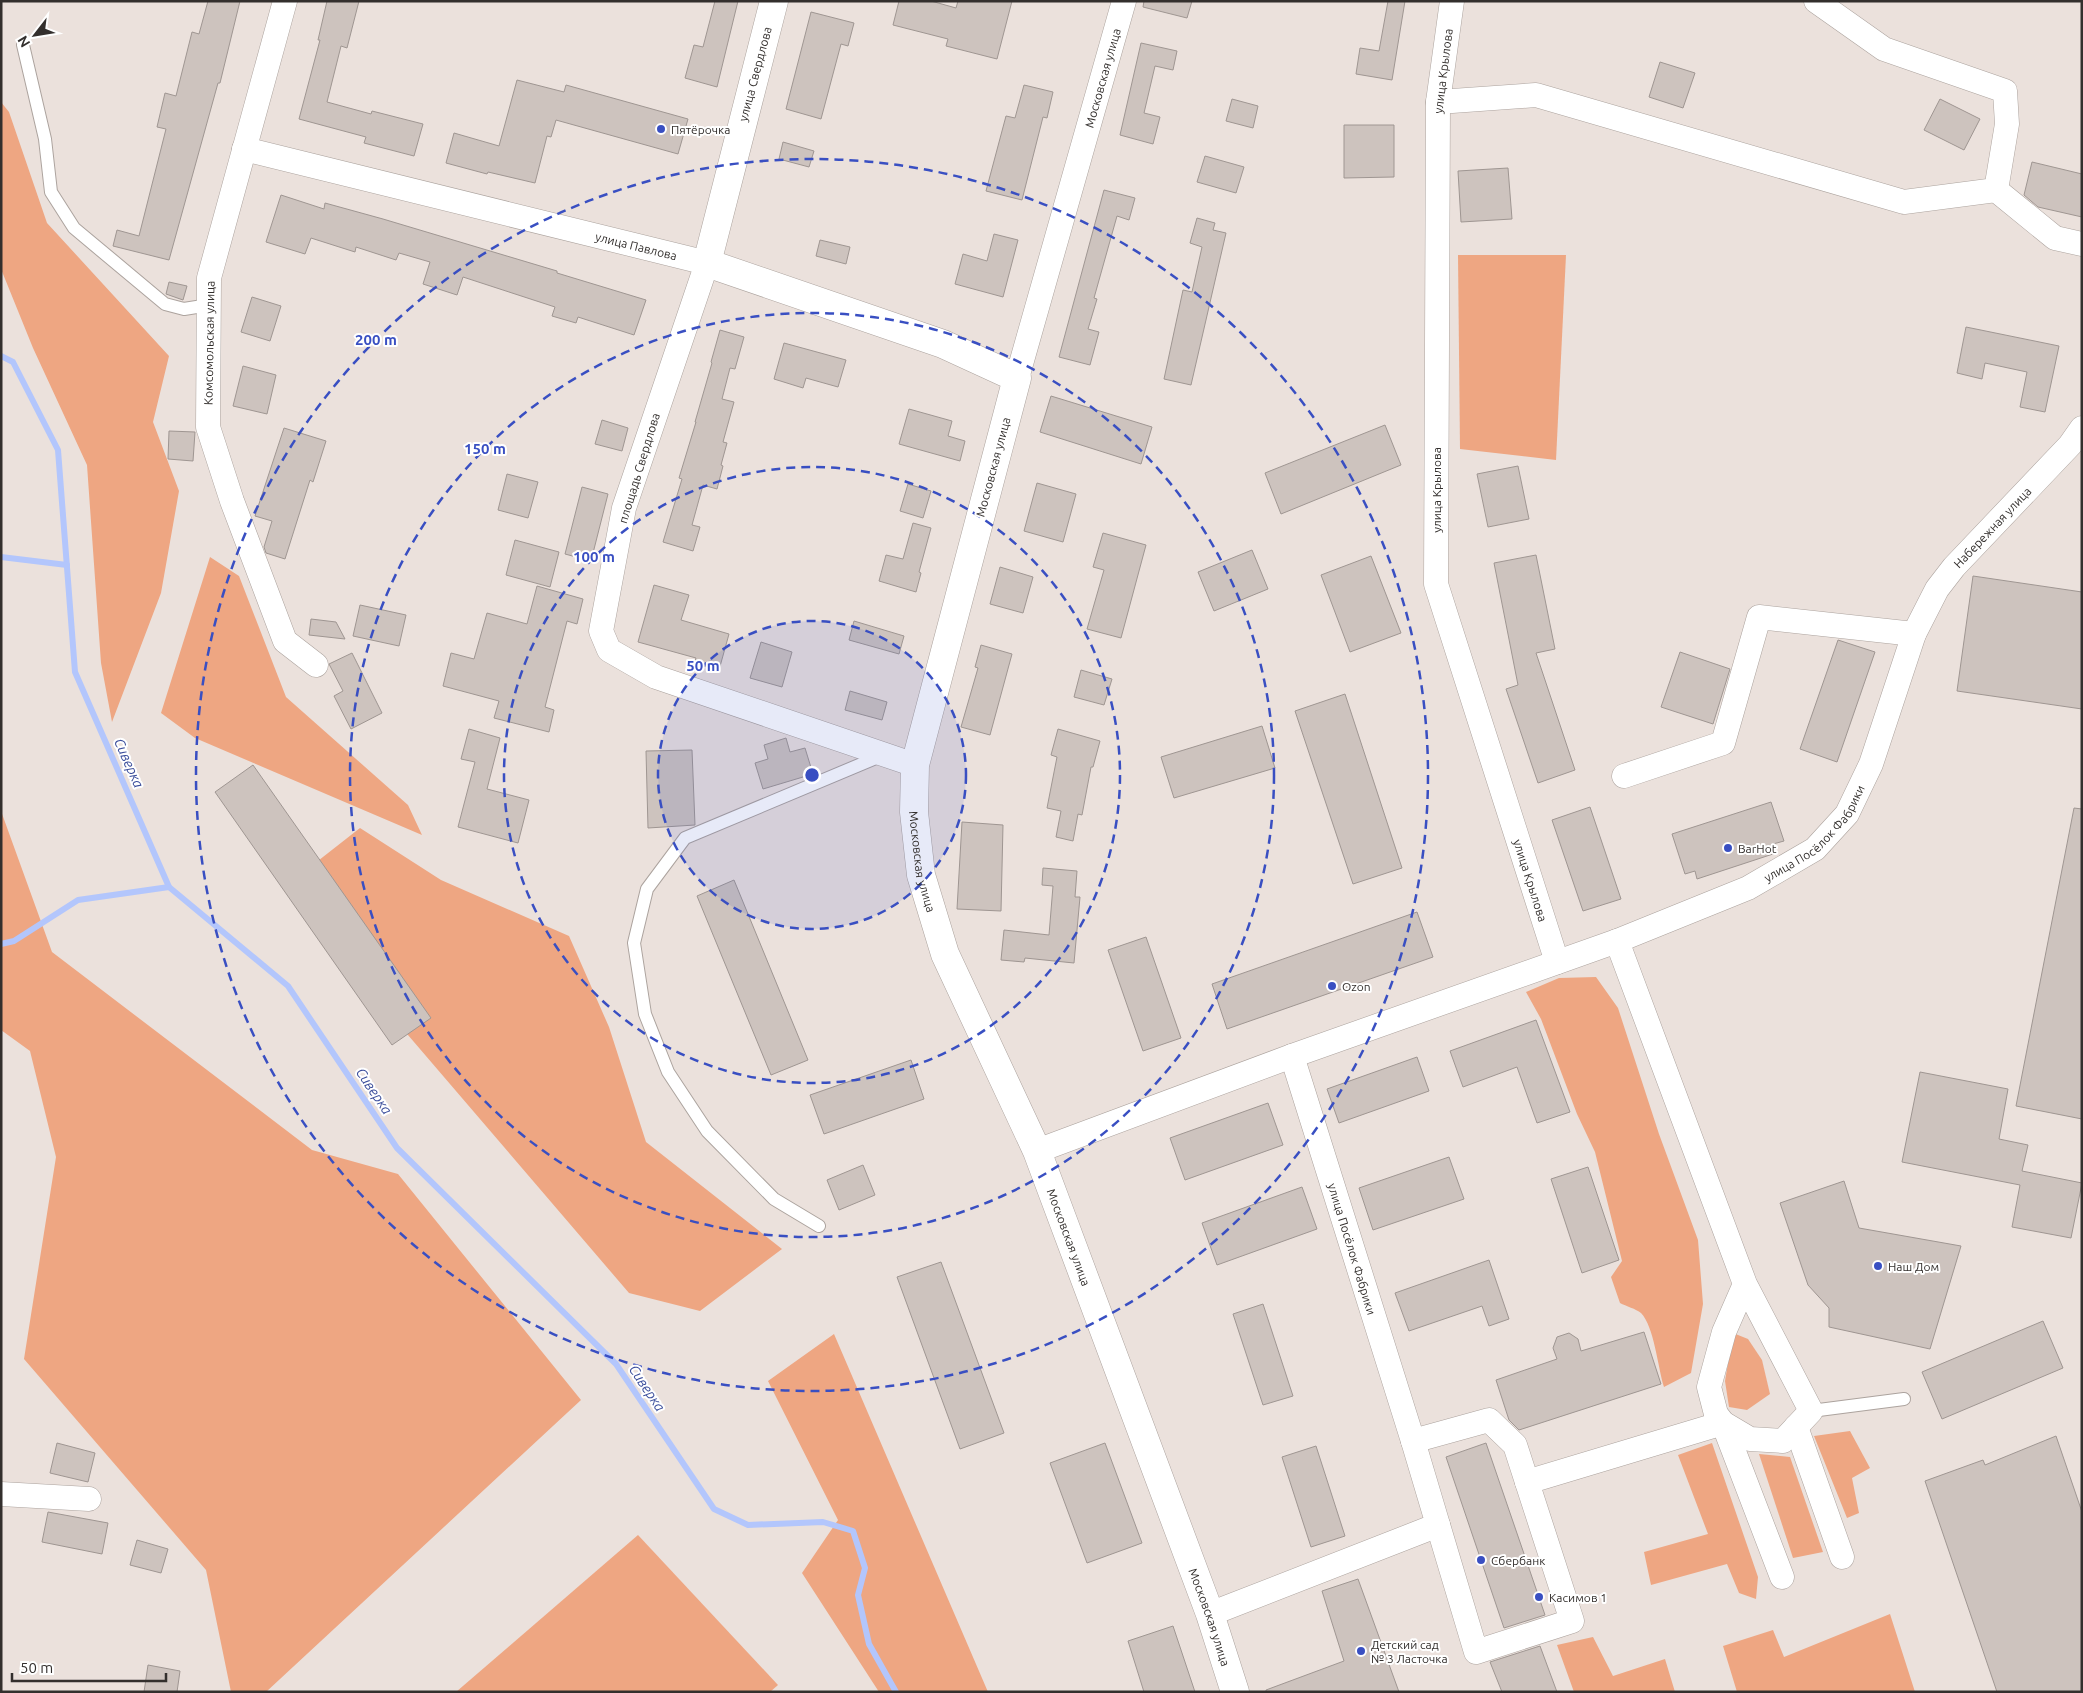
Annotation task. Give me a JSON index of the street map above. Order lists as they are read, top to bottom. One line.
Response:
{"streets":{"main road":["улица Свердлова","Московская улица","улица Павлова"],"street":["улица Крылова","Комсомольская улица","площадь Свердлова","Набережная улица","улица Посёлок Фабрики"]},"crossings":[["улица Крылова","улица Посёлок Фабрики"],["улица Свердлова","улица Павлова"],["улица Свердлова","площадь Свердлова"],["Московская улица","улица Павлова"],["Московская улица","площадь Свердлова"],["Московская улица","улица Посёлок Фабрики"],["улица Павлова","Комсомольская улица"],["улица Павлова","площадь Свердлова"],["Набережная улица","улица Посёлок Фабрики"]],"water":["Сиверка"],"places":["Пятёрочка","BarHot","Ozon","Наш Дом","Сбербанк","Касимов 1","Детский сад № 3 Ласточка"],"scale_bar":"50 m","north":"bottom left","rings":["200 m","150 m","100 m","50 m"]}
